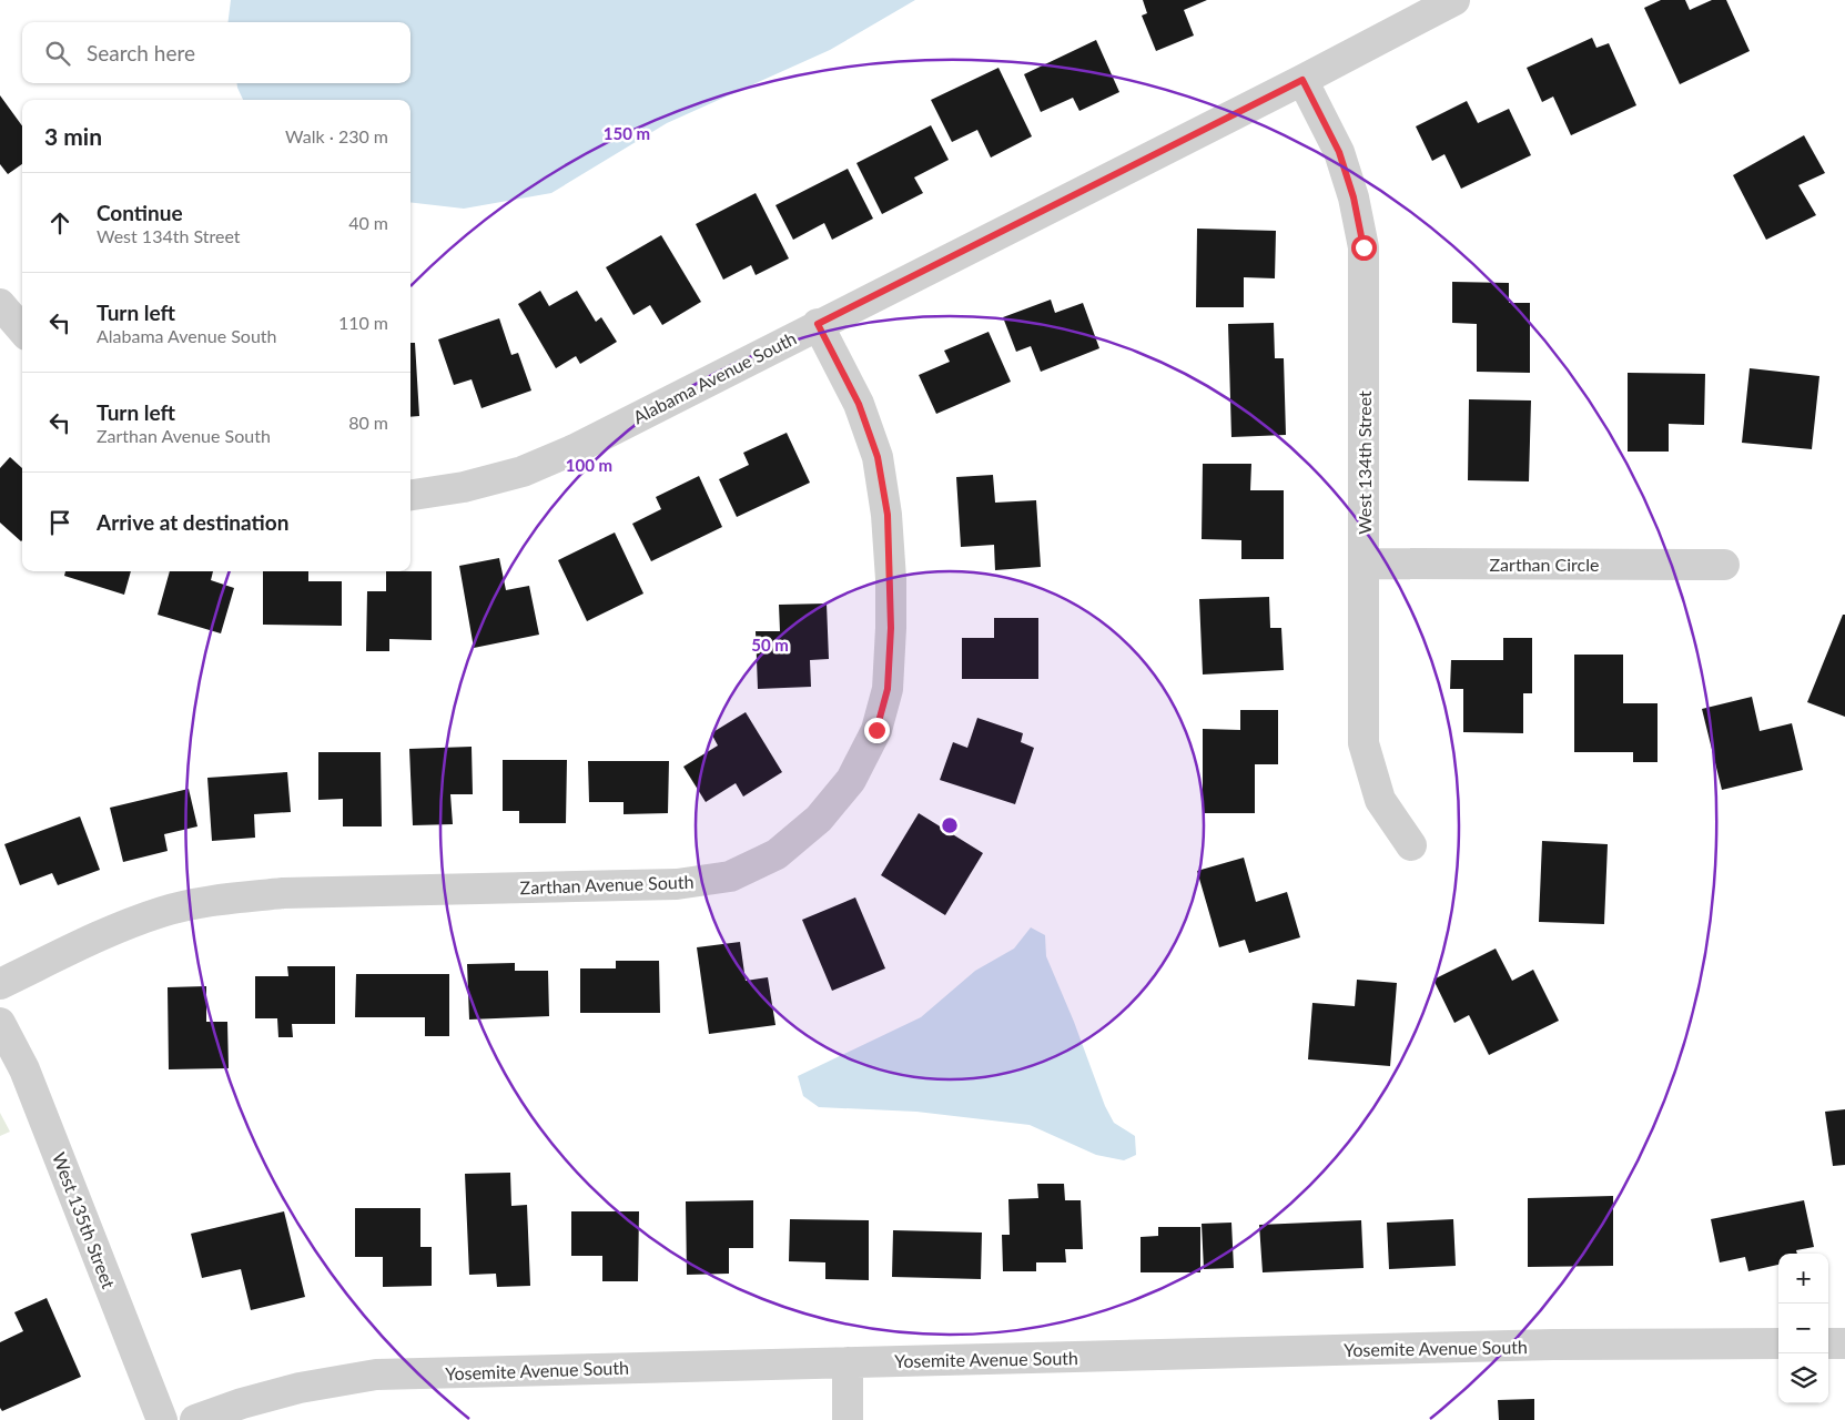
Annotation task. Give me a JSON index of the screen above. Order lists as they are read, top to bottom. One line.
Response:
{"streets":{"street":["Alabama Avenue South","West 134th Street","Zarthan Circle","Zarthan Avenue South","West 135th Street","Yosemite Avenue South"]},"crossings":[["Alabama Avenue South","West 134th Street"],["Alabama Avenue South","Zarthan Avenue South"],["West 134th Street","Zarthan Circle"]],"page":{"search":"Search here","heading":["3 min","Walk · 230 m"],"list":[["Continue","West 134th Street","40 m"],["Turn left","Alabama Avenue South","110 m"],["Turn left","Zarthan Avenue South","80 m"],"Arrive at destination"],"map_buttons":["+","−"]},"rings":["150 m","100 m","50 m"]}
